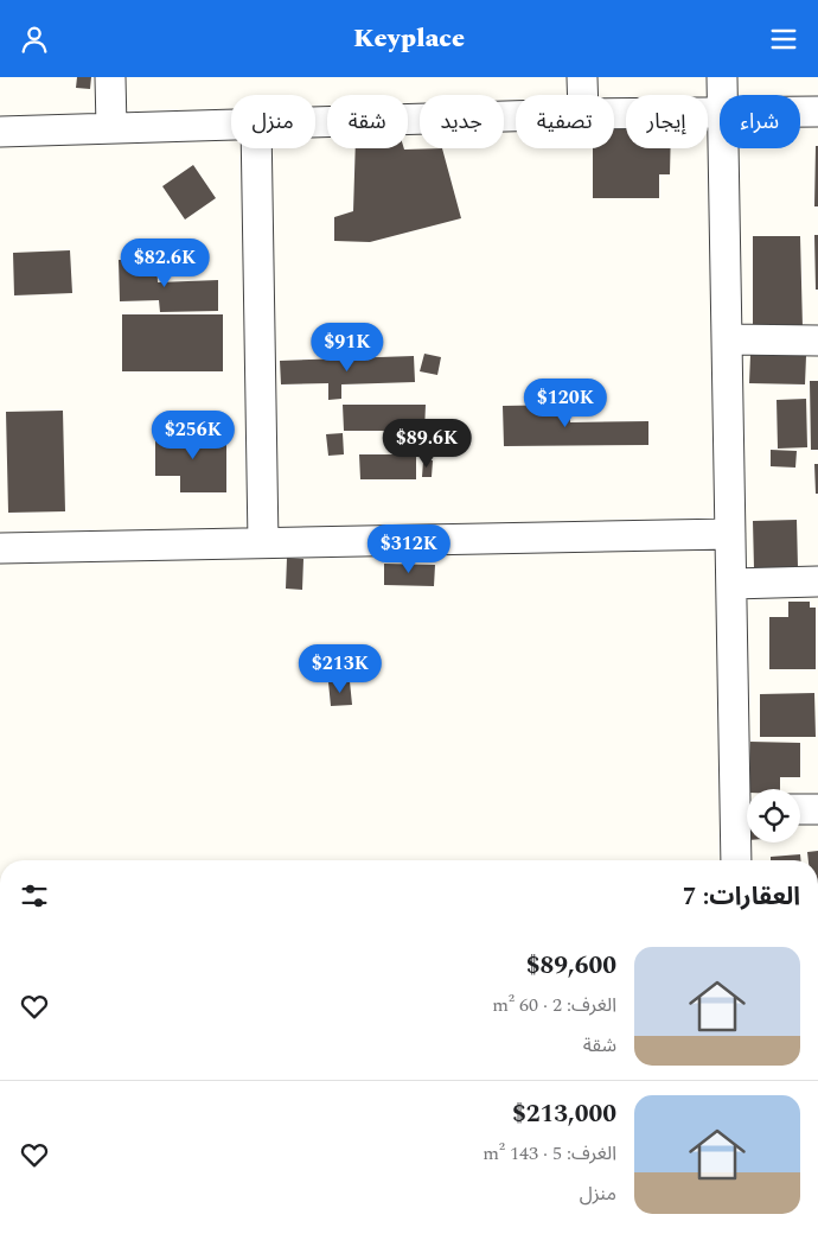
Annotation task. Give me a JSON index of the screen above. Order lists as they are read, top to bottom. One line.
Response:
{"page":{"header":"Keyplace","chip":["شراء","إيجار","تصفية","جديد","شقة","منزل"],"price":["$82.6K","$91K","$120K","$256K","$89.6K","$312K","$213K"],"heading":"العقارات: 7","list":[{"name":"$89,600","note":"الغرف: 2 · 60 m² · شقة"},{"name":"$213,000","note":"الغرف: 5 · 143 m² · منزل"}]}}
